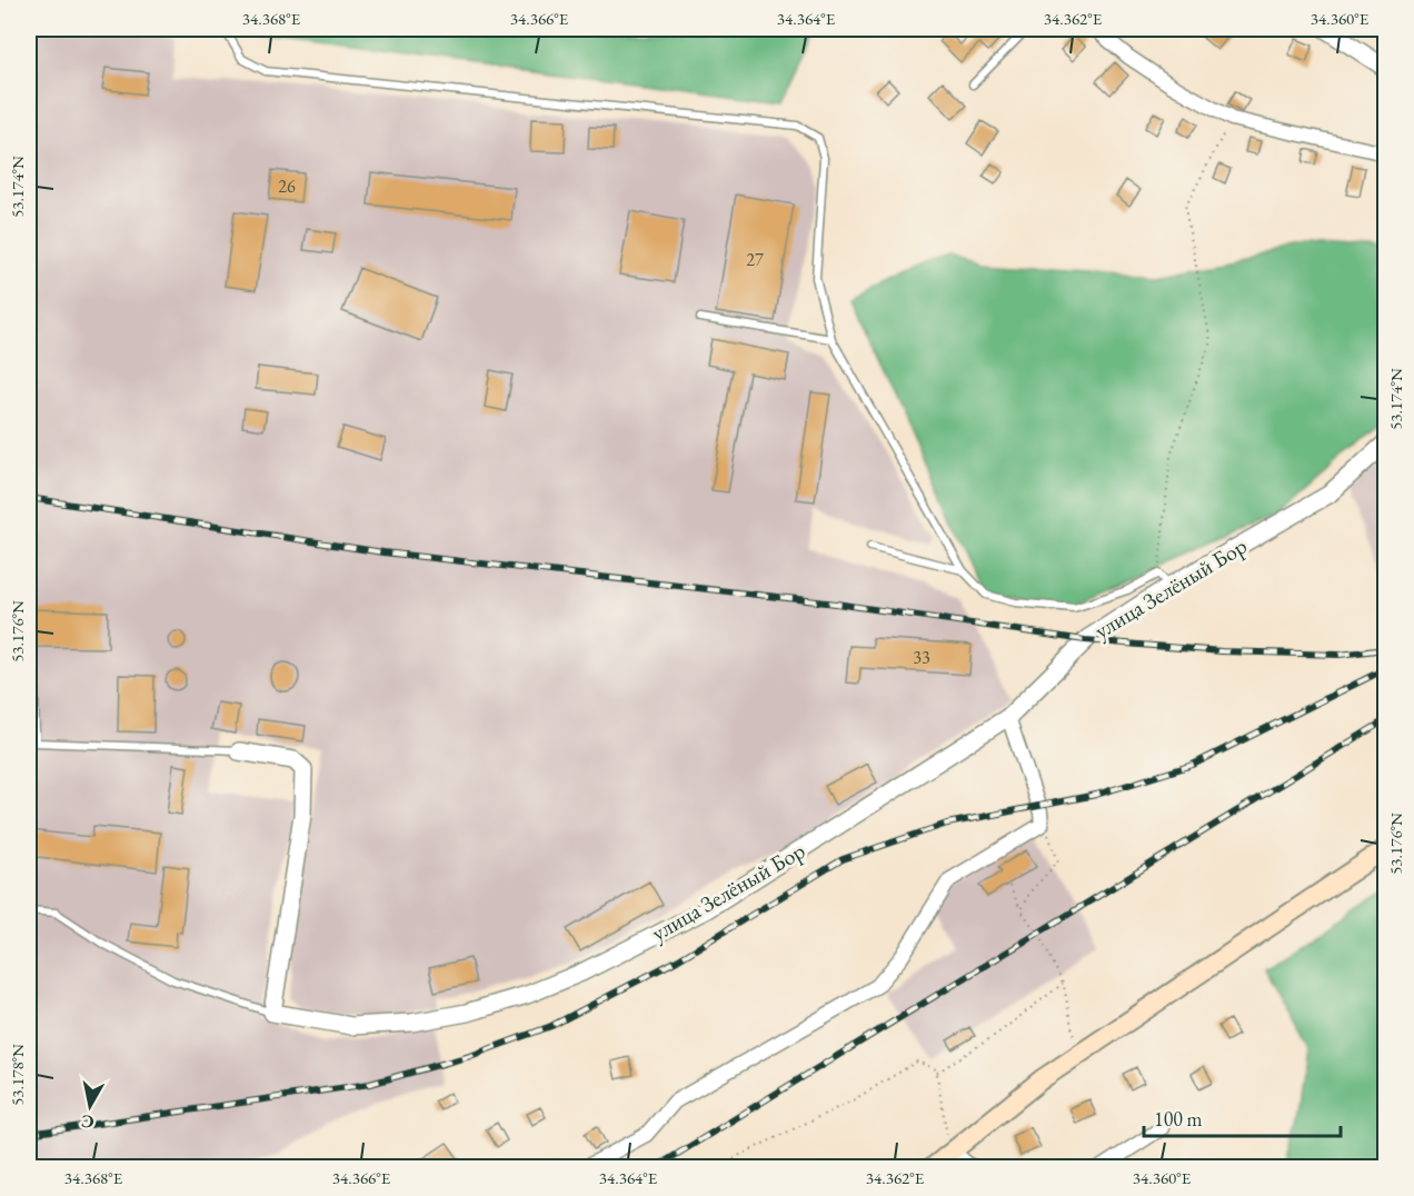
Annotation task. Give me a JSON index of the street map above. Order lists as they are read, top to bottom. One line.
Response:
{"streets":{"street":["улица Зелёный Бор"]},"house_numbers":["26","27","33"],"scale_bar":"100 m","north":"bottom","coordinates":["34.368°E","34.366°E","34.364°E","34.362°E","34.360°E","53.174°N","53.176°N","53.178°N"]}
